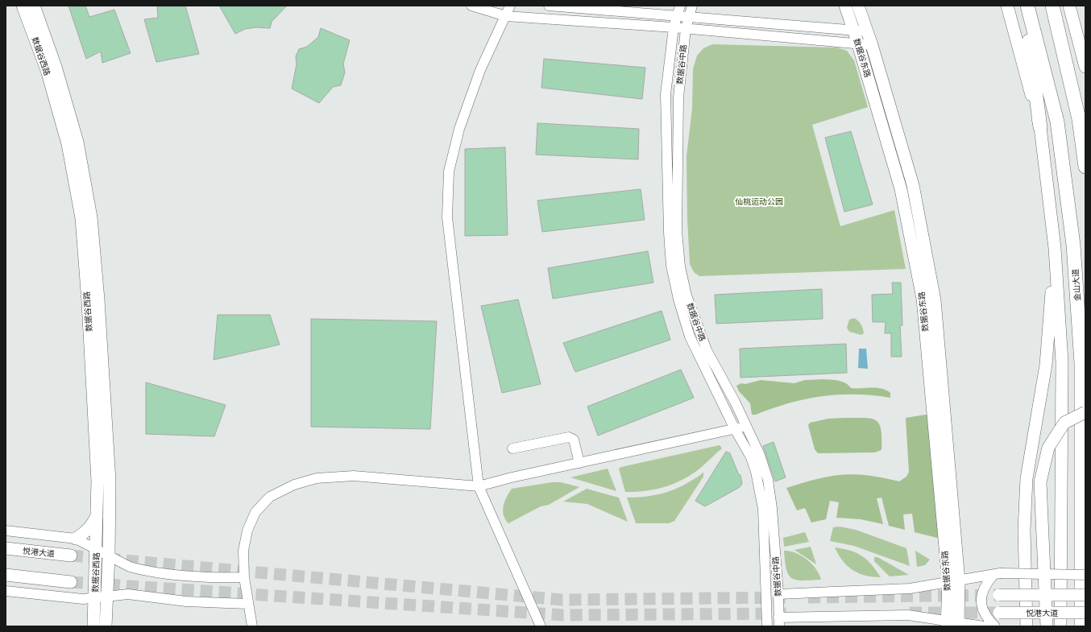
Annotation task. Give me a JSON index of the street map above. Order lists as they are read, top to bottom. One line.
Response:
{"streets":{"highway":["金山大道"],"main road":["数据谷西路","数据谷东路","悦港大道"],"street":["数据谷中路"]},"parks":["仙桃运动公园"]}
